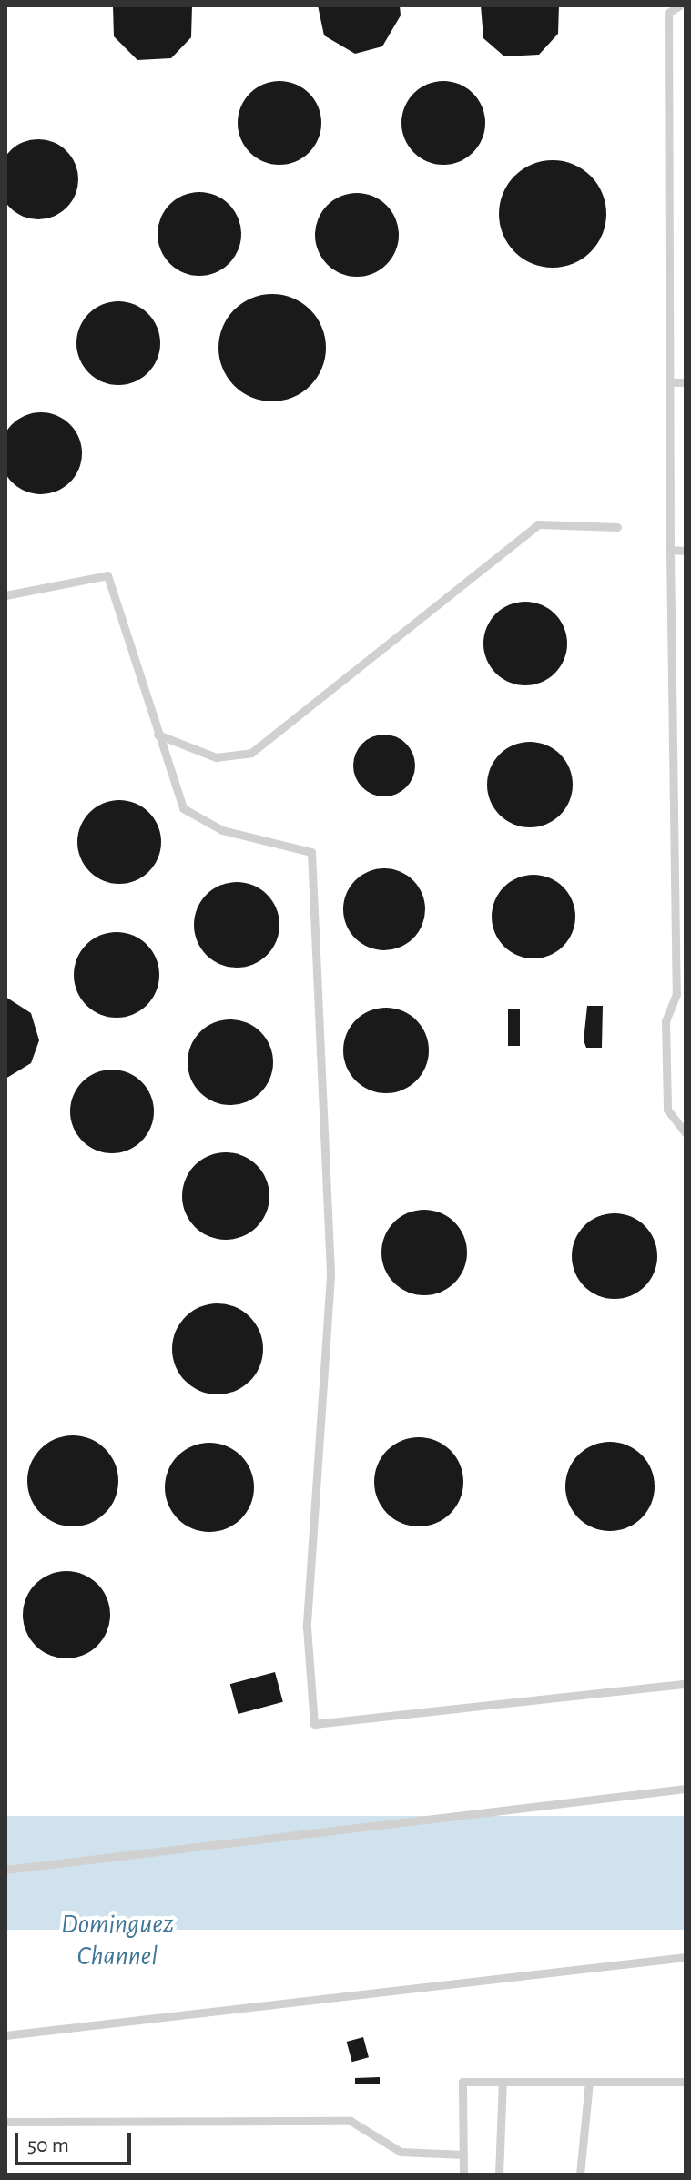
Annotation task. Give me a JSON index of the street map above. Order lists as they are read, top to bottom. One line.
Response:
{"water":["Dominguez Channel"],"scale_bar":"50 m"}
